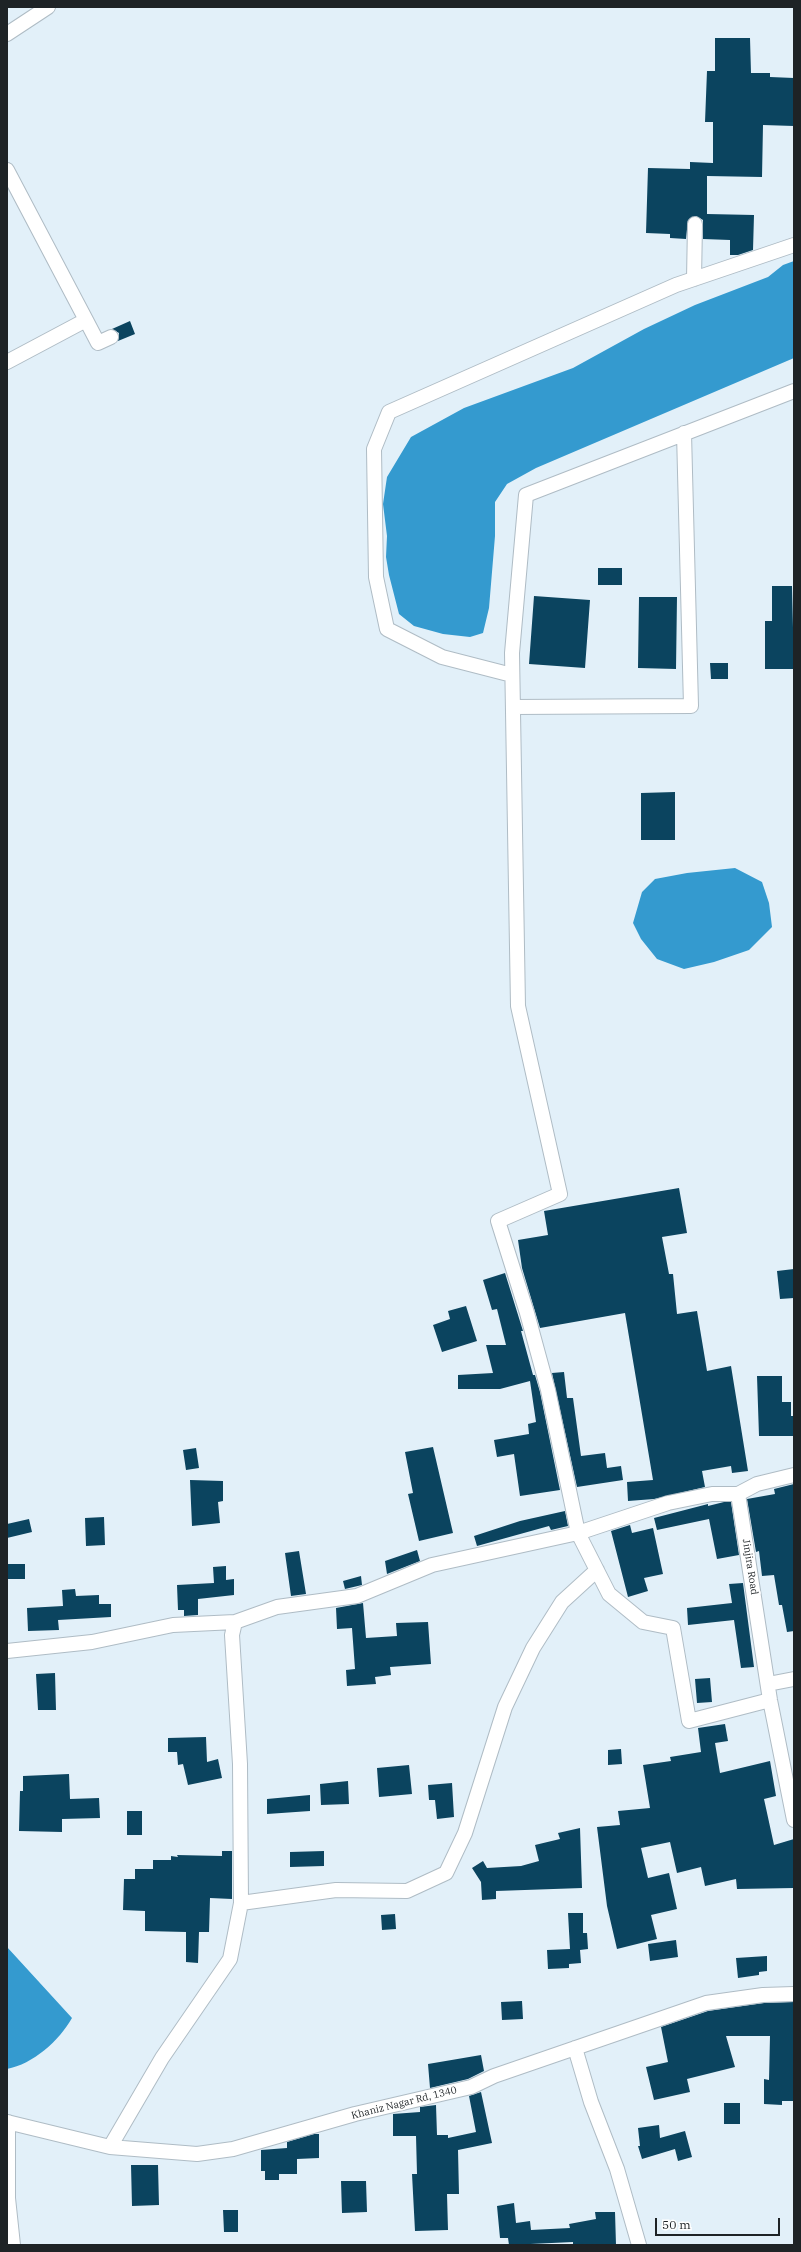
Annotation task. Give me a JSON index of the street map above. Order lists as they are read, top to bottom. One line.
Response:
{"streets":{"street":["Jinjira Road","Khaniz Nagar Rd, 1340"]},"scale_bar":"50 m"}
